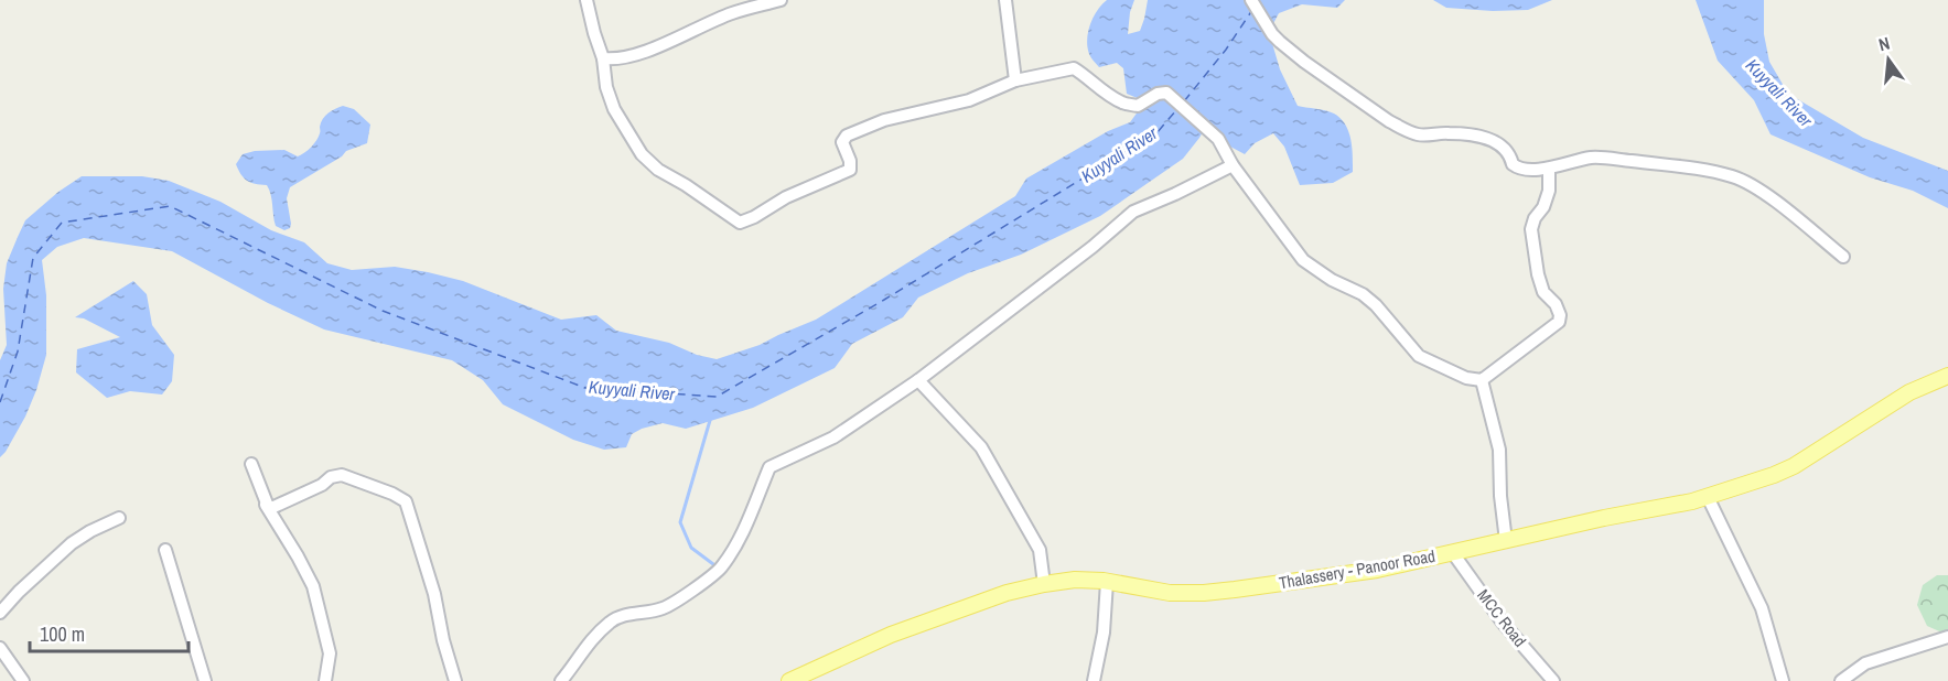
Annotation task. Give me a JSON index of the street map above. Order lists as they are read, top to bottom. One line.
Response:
{"streets":{"main road":["Thalassery - Panoor Road"],"street":["MCC Road"]},"crossings":[["Thalassery - Panoor Road","MCC Road"]],"water":["Kuyyali River"],"scale_bar":"100 m","north":"top"}
